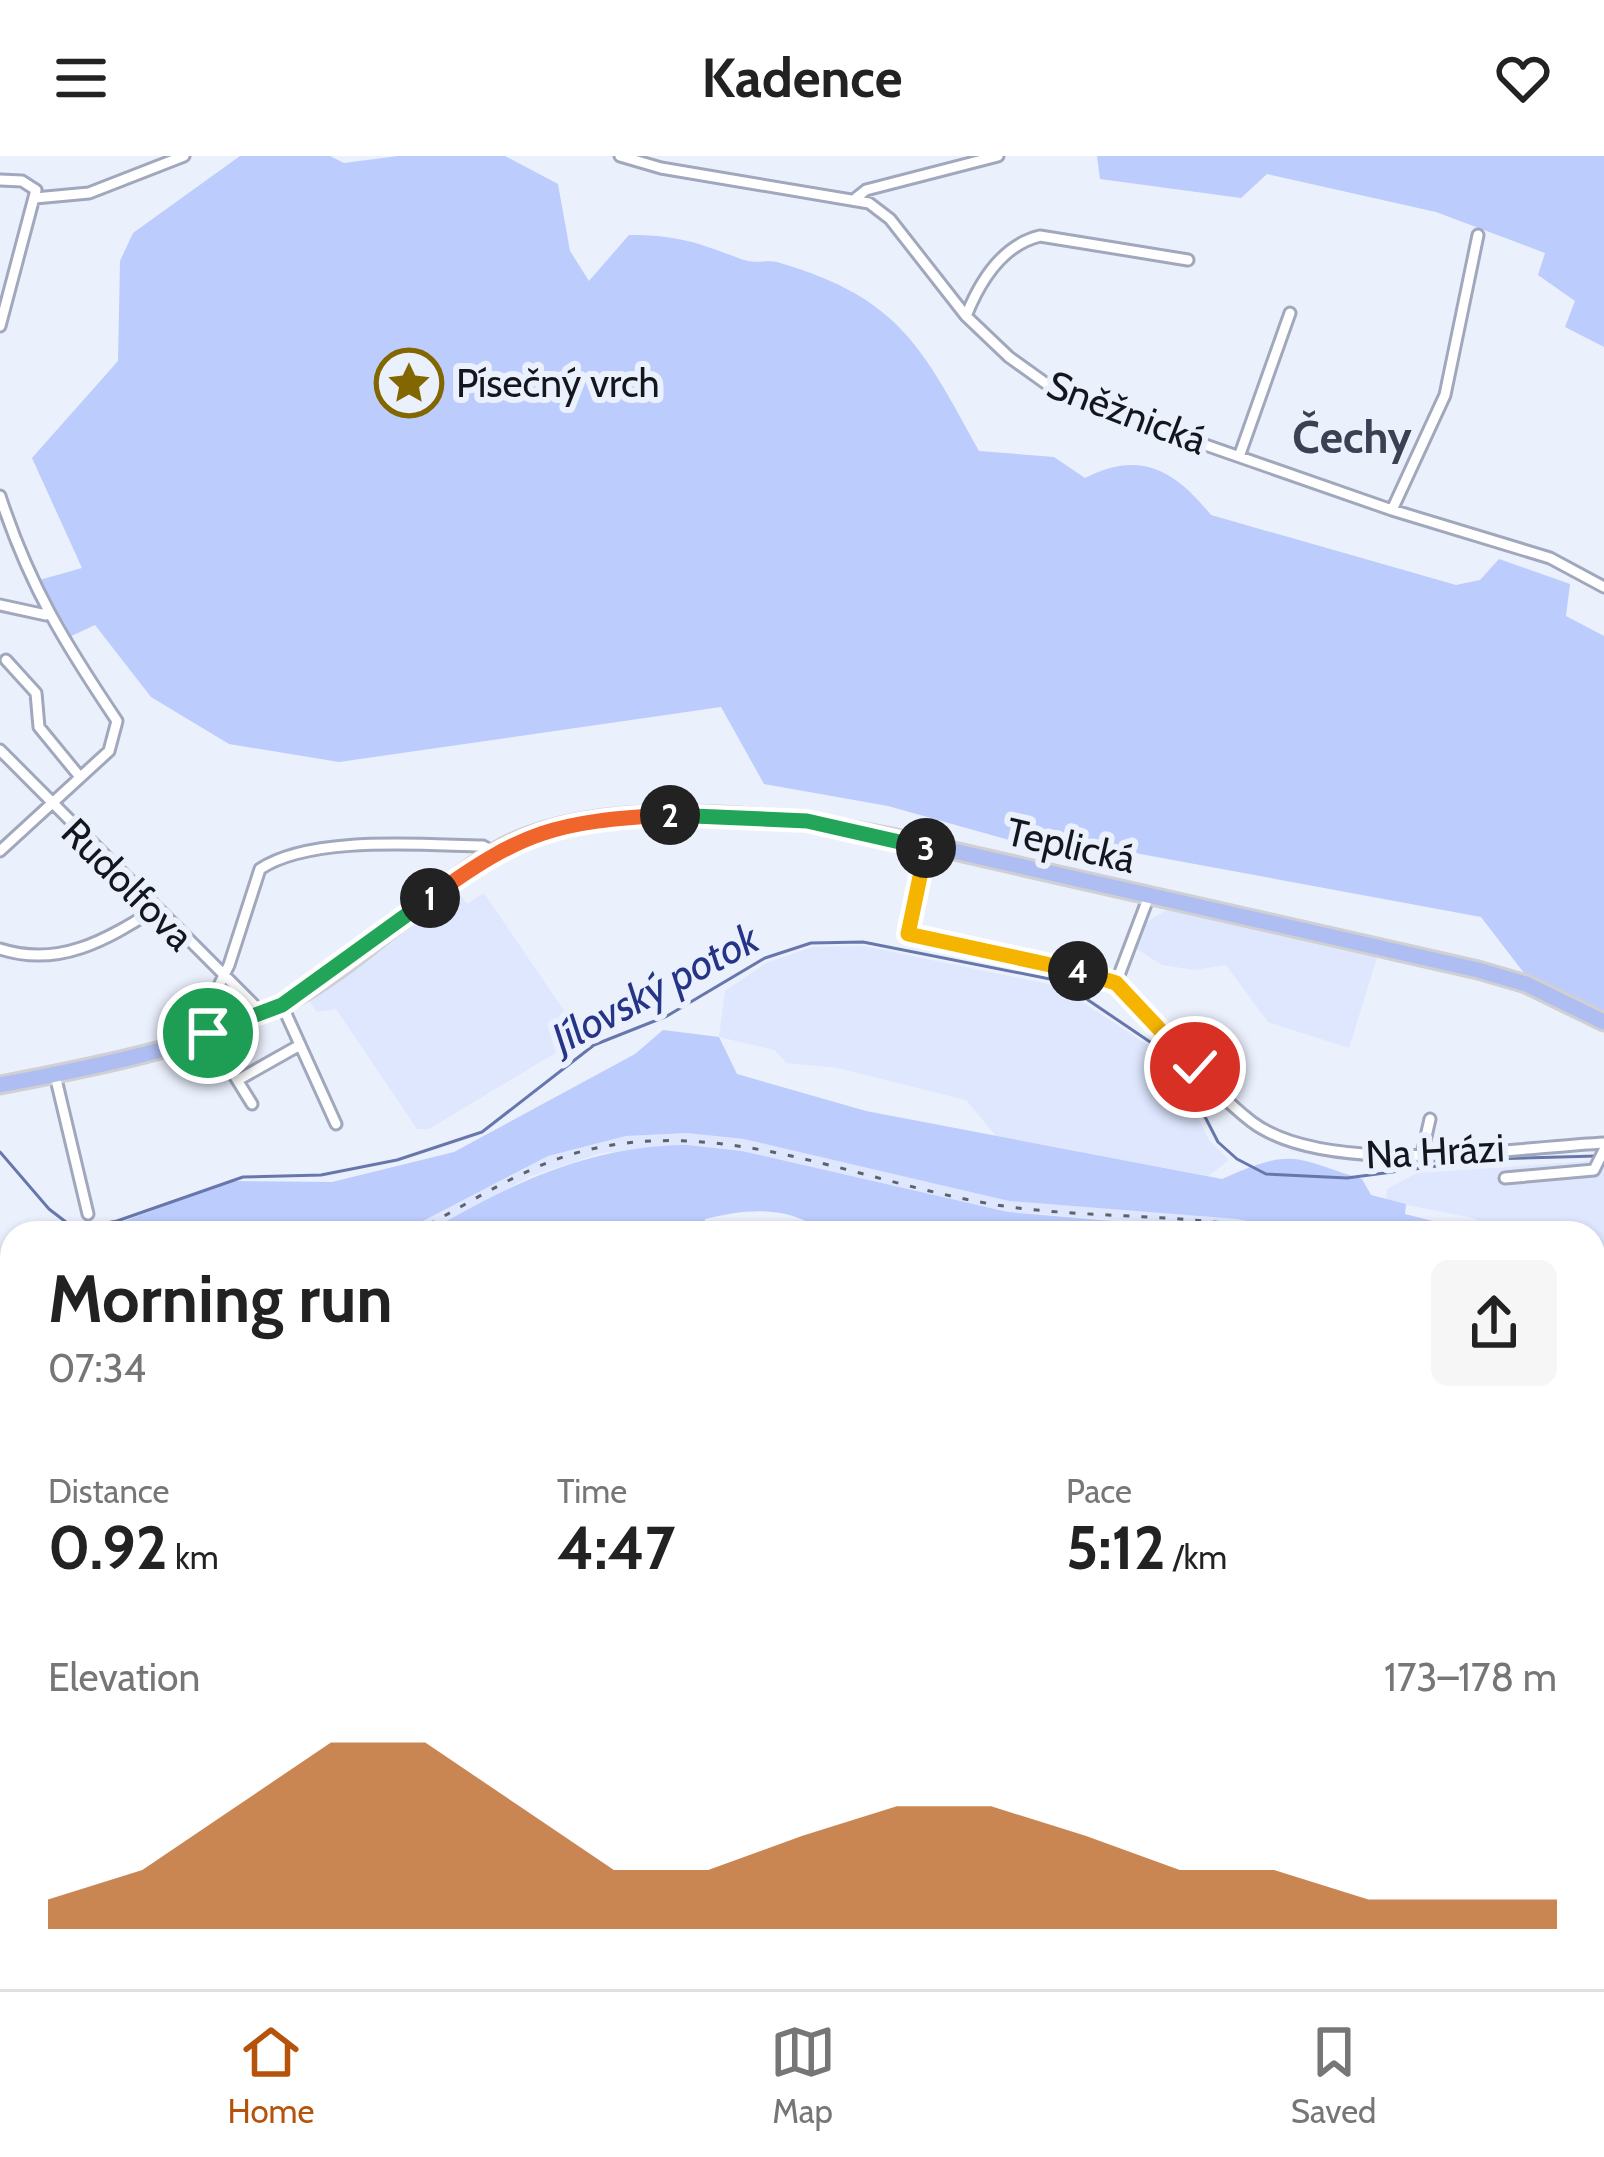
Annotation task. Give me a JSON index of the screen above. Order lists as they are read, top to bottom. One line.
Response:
{"streets":{"main road":["Teplická"],"street":["Sněžnická","Rudolfova","Na Hrázi"]},"crossings":[["Teplická","Rudolfova"]],"districts":["Čechy"],"water":["Jílovský potok"],"places":{"place":["Písečný vrch"]},"page":{"header":"Kadence","pins":["2","3","1","4"],"heading":["Morning run","07:34"],"stats":[["Distance","0.92 km"],["Time","4:47"],["Pace","5:12 /km"]],"chart":["Elevation","173–178 m"],"tabs":["Home","Map","Saved"]}}
